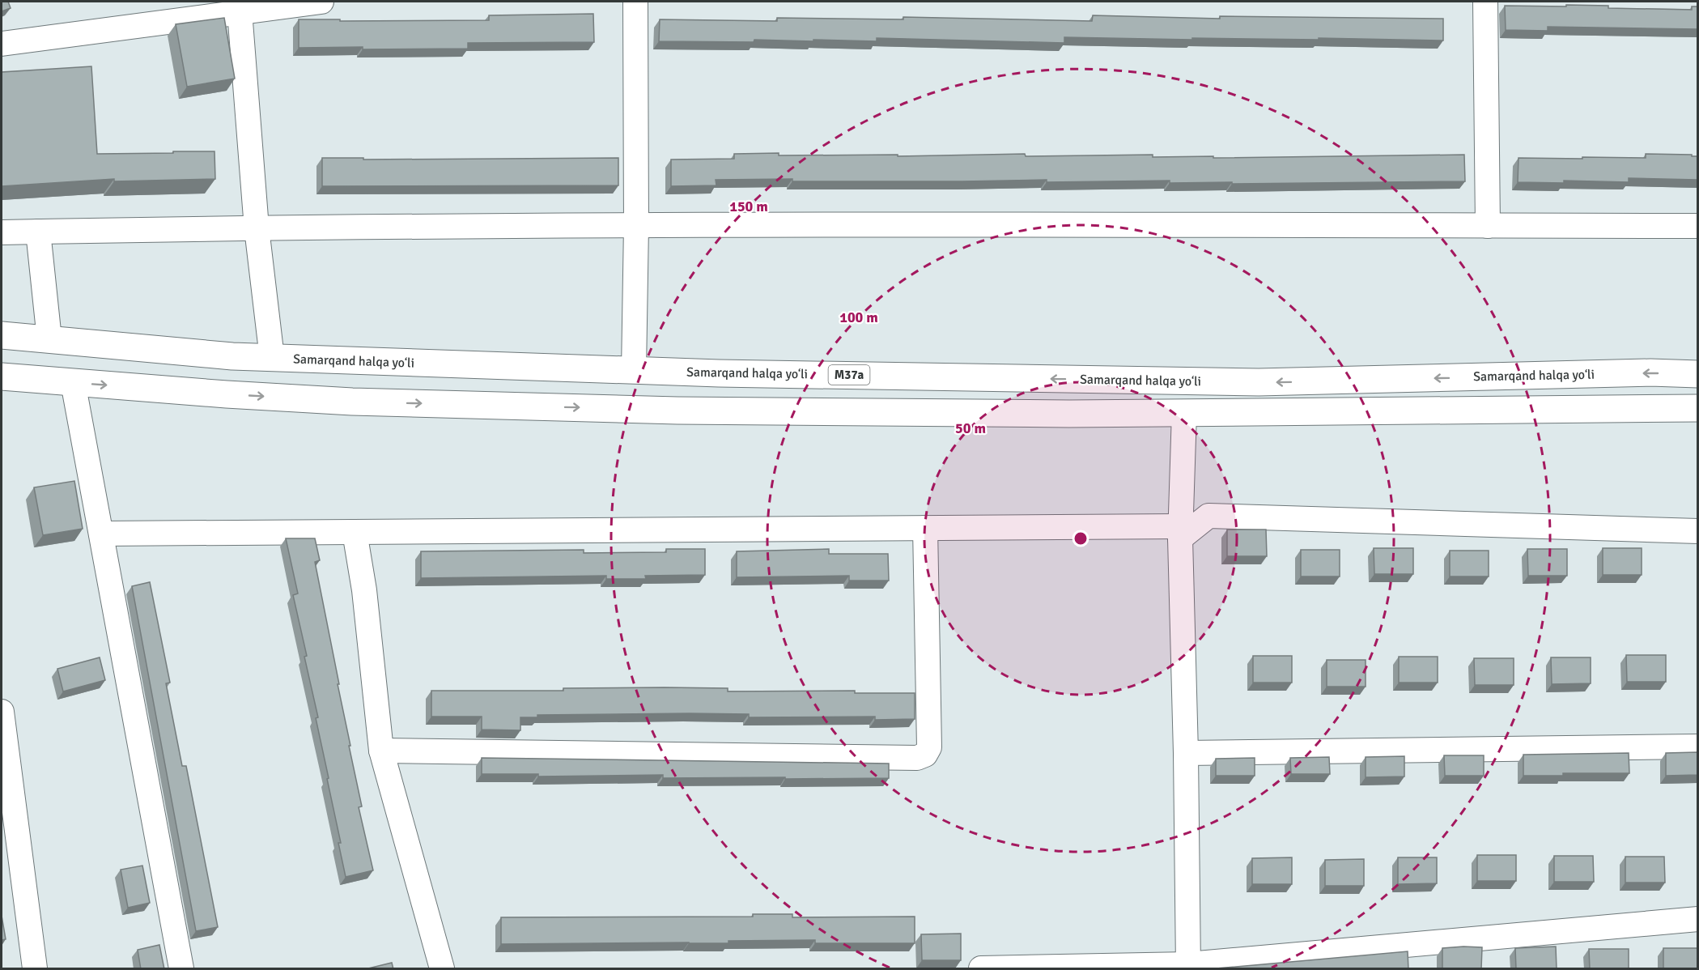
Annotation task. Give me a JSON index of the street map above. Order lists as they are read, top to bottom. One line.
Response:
{"streets":{"highway":["Samarqand halqa yoʻli","M37a"]},"rings":["150 m","100 m","50 m"]}
